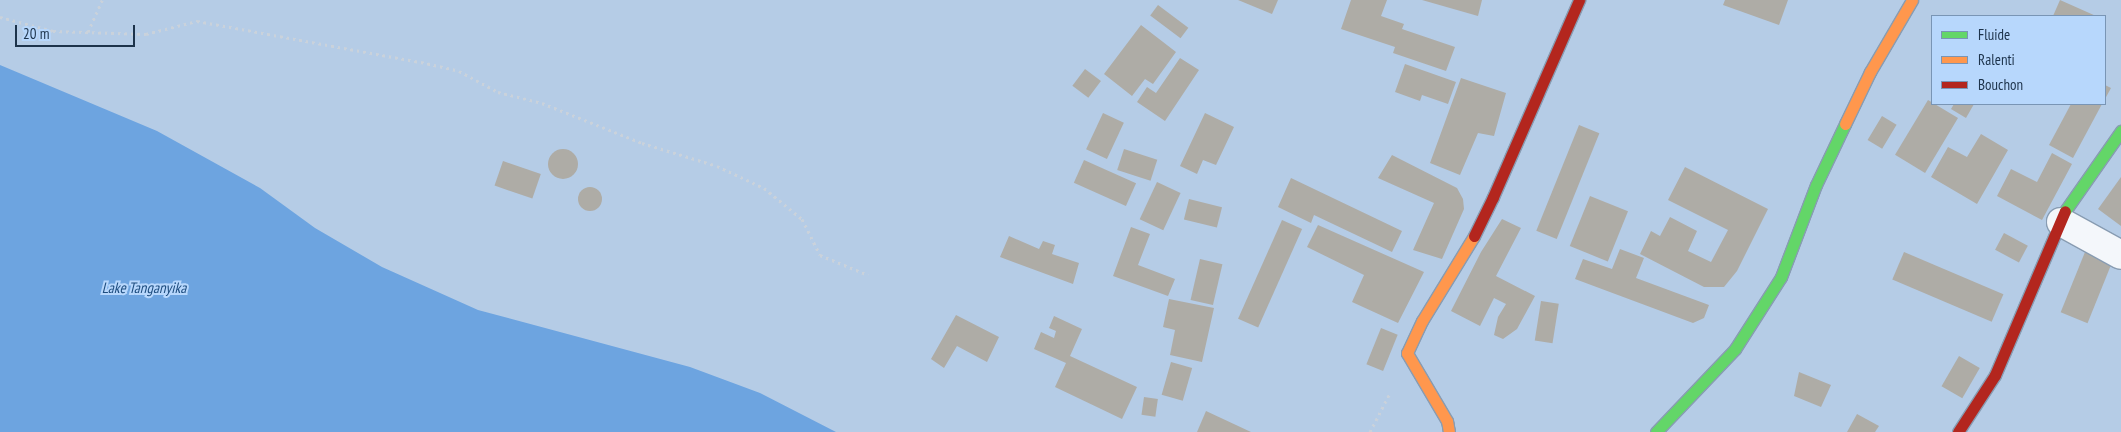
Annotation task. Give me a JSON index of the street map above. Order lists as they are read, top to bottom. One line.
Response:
{"water":["Lake Tanganyika"],"legend":["Fluide","Ralenti","Bouchon"],"scale_bar":"20 m"}
